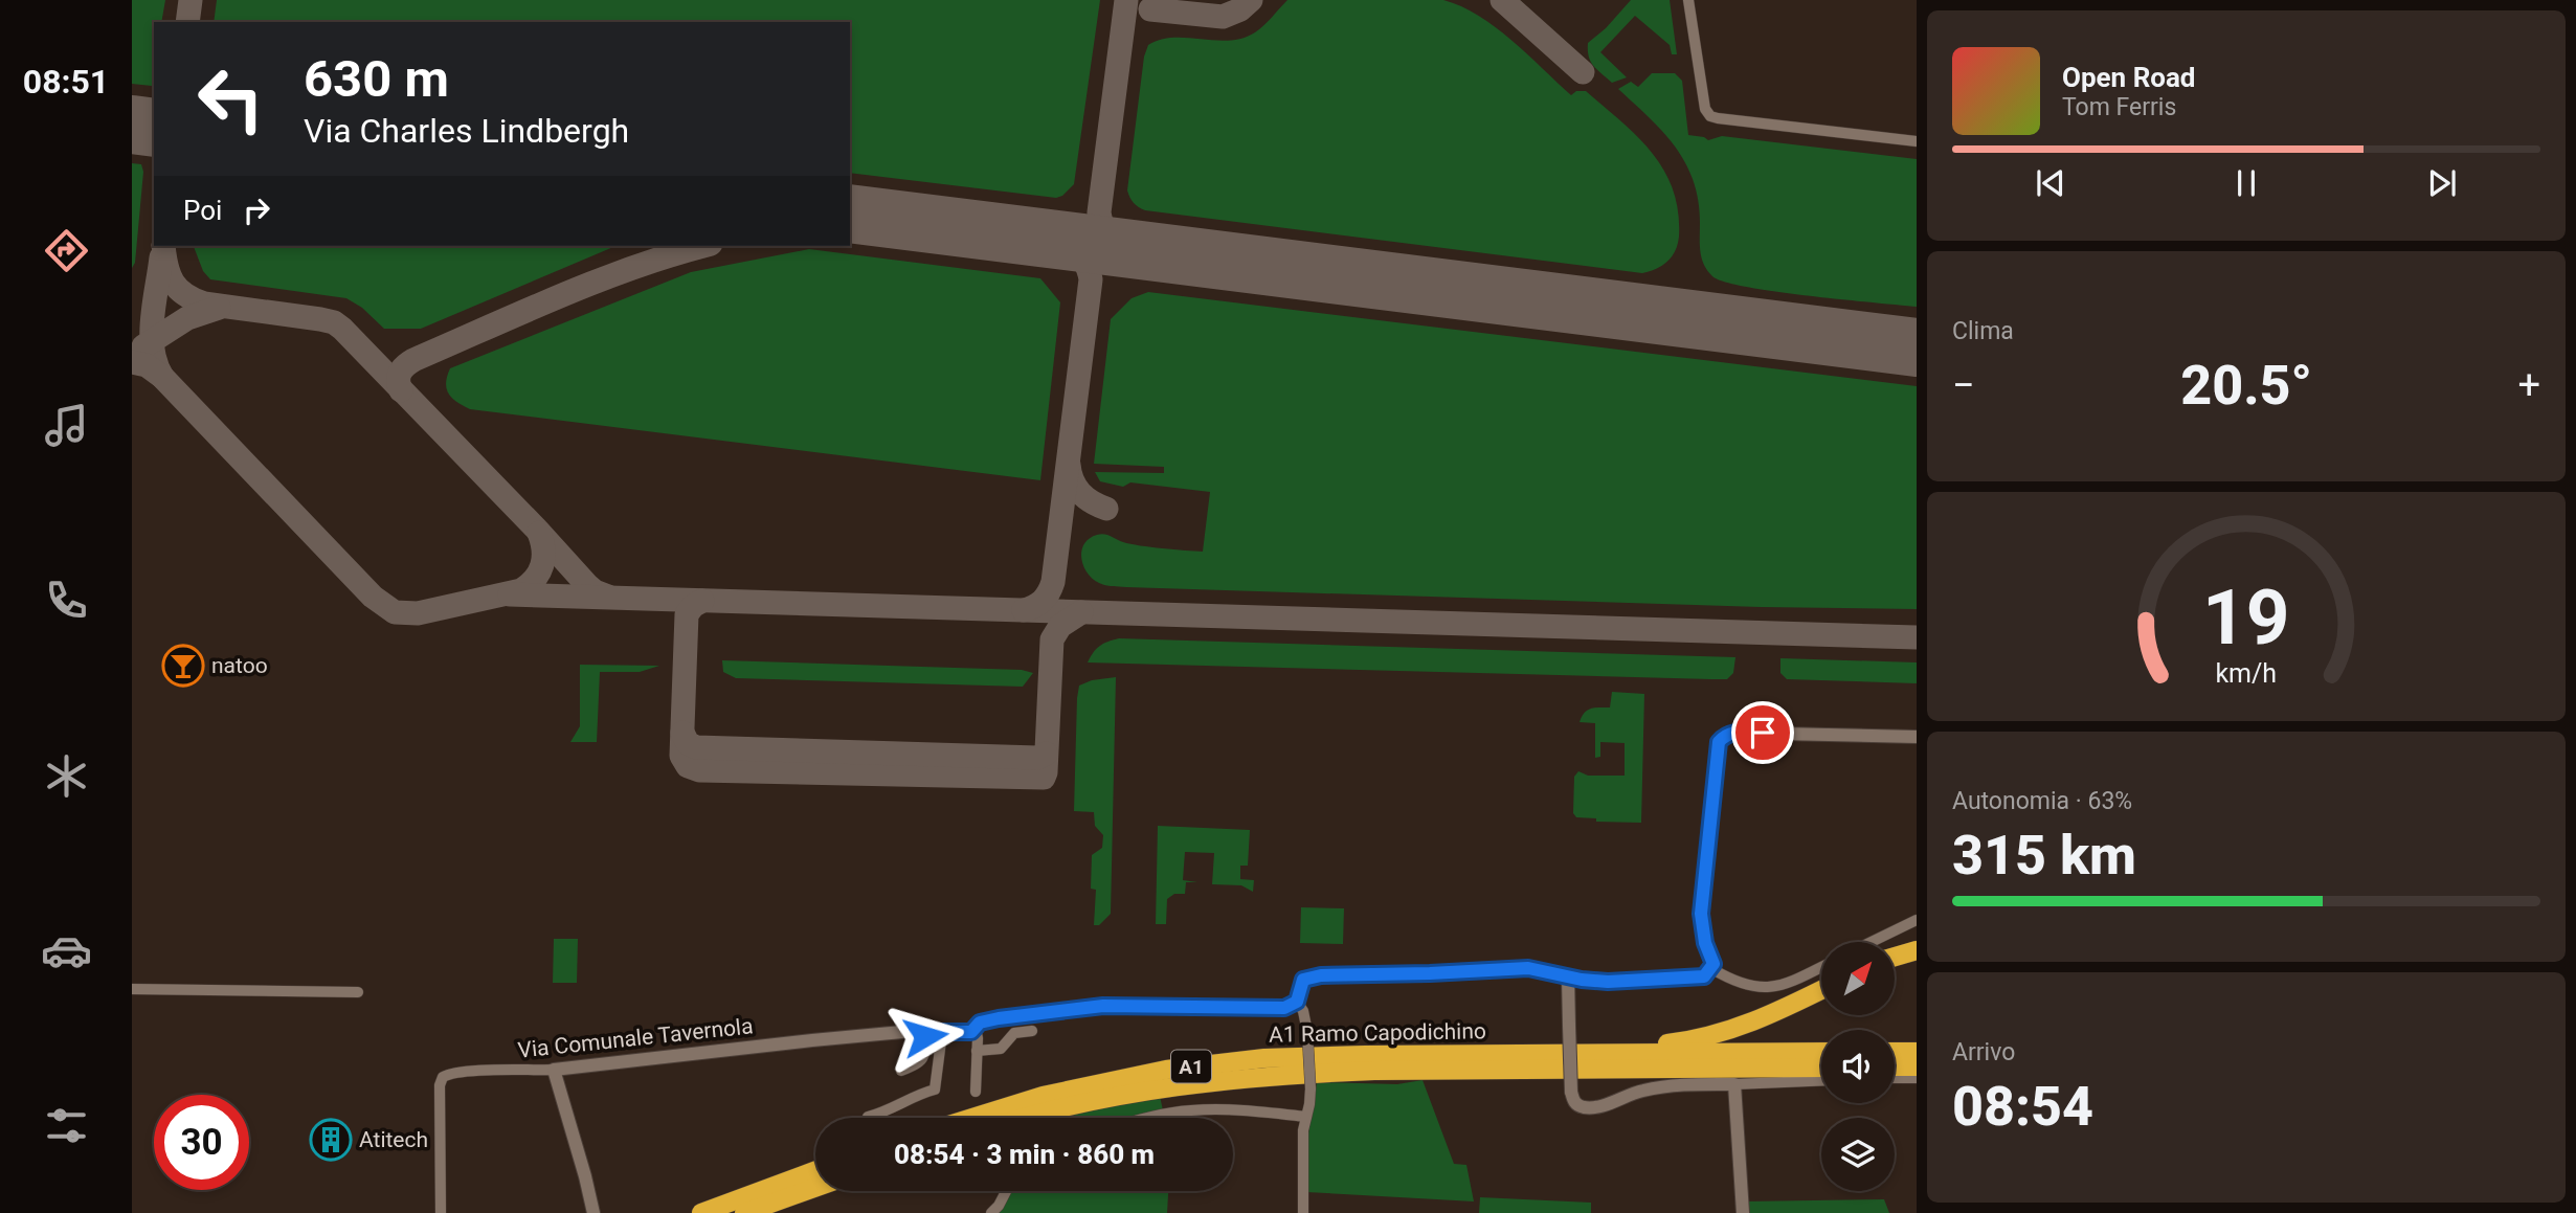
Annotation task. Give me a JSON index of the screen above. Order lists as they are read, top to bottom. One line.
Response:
{"streets":{"highway":["A1 Ramo Capodichino","A1"],"street":["Via Comunale Tavernola"]},"places":{"bar":["natoo"],"building":["Atitech"]},"north":"top right","page":{"tabs":"08:51","turn":["630 m","Via Charles Lindbergh"],"song":["Open Road","Tom Ferris"],"then":"Poi","tile":["Clima",["Autonomia · 63%","315 km"],["Arrivo","08:54"]],"heat":["−","20.5°","+"],"limit":"30","trip":"08:54 · 3 min · 860 m","gauge":["19","km/h"]}}
